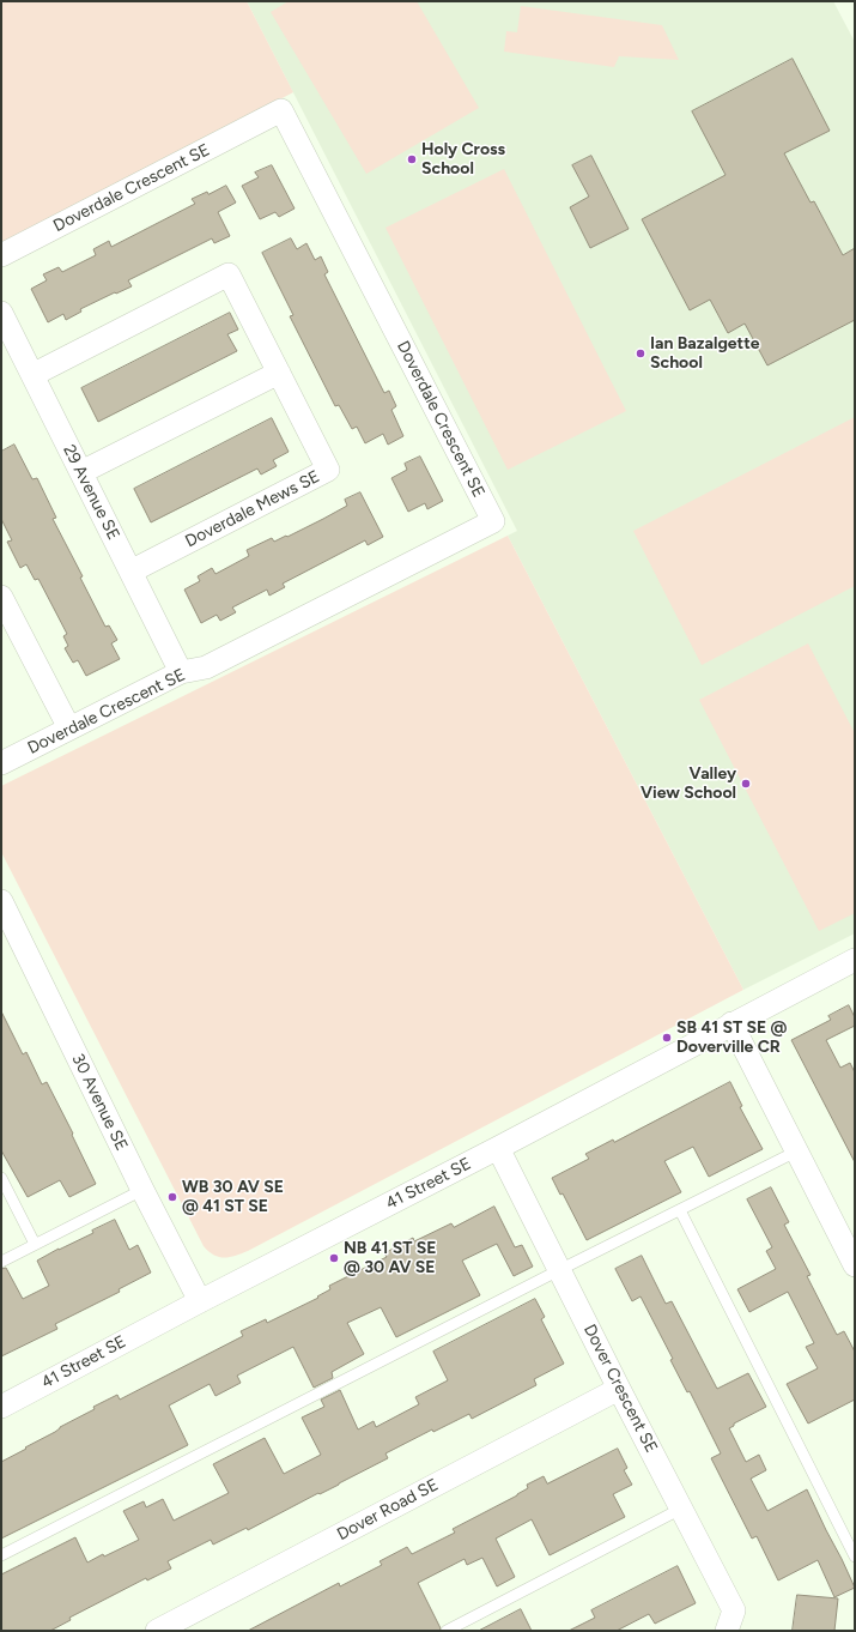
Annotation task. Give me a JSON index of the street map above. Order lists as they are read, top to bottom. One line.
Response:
{"streets":{"street":["Doverdale Crescent SE","29 Avenue SE","Doverdale Mews SE","30 Avenue SE","41 Street SE","Dover Crescent SE","Dover Road SE"]},"crossings":[["Doverdale Crescent SE","29 Avenue SE"],["29 Avenue SE","Doverdale Mews SE"],["30 Avenue SE","41 Street SE"],["41 Street SE","Dover Crescent SE"],["Dover Crescent SE","Dover Road SE"]],"places":["Holy Cross School","Ian Bazalgette School","Valley View School","SB 41 ST SE @ Doverville CR","WB 30 AV SE @ 41 ST SE","NB 41 ST SE @ 30 AV SE"]}
